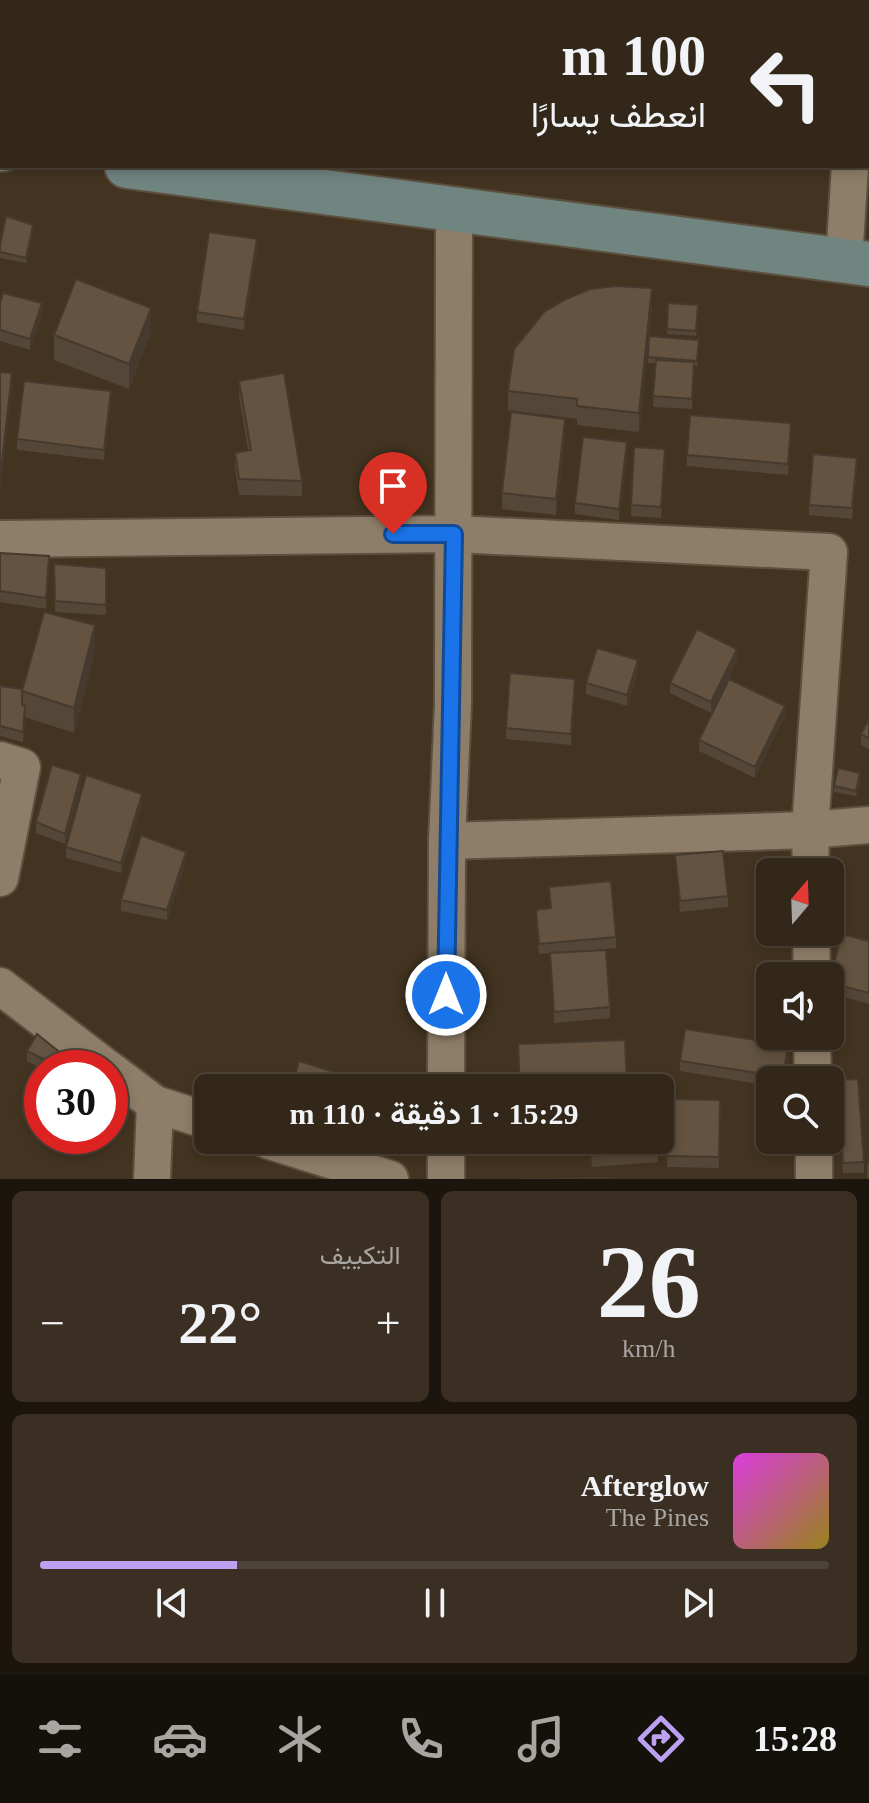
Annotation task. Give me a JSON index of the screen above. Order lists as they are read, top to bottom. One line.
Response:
{"north":"top","page":{"turn":["100 m","انعطف يسارًا"],"limit":"30","trip":"15:29 · 1 دقيقة · 110 m","tile":[["26","km/h"],"التكييف"],"heat":["−","22°","+"],"song":["Afterglow","The Pines"],"tabs":"15:28"}}
